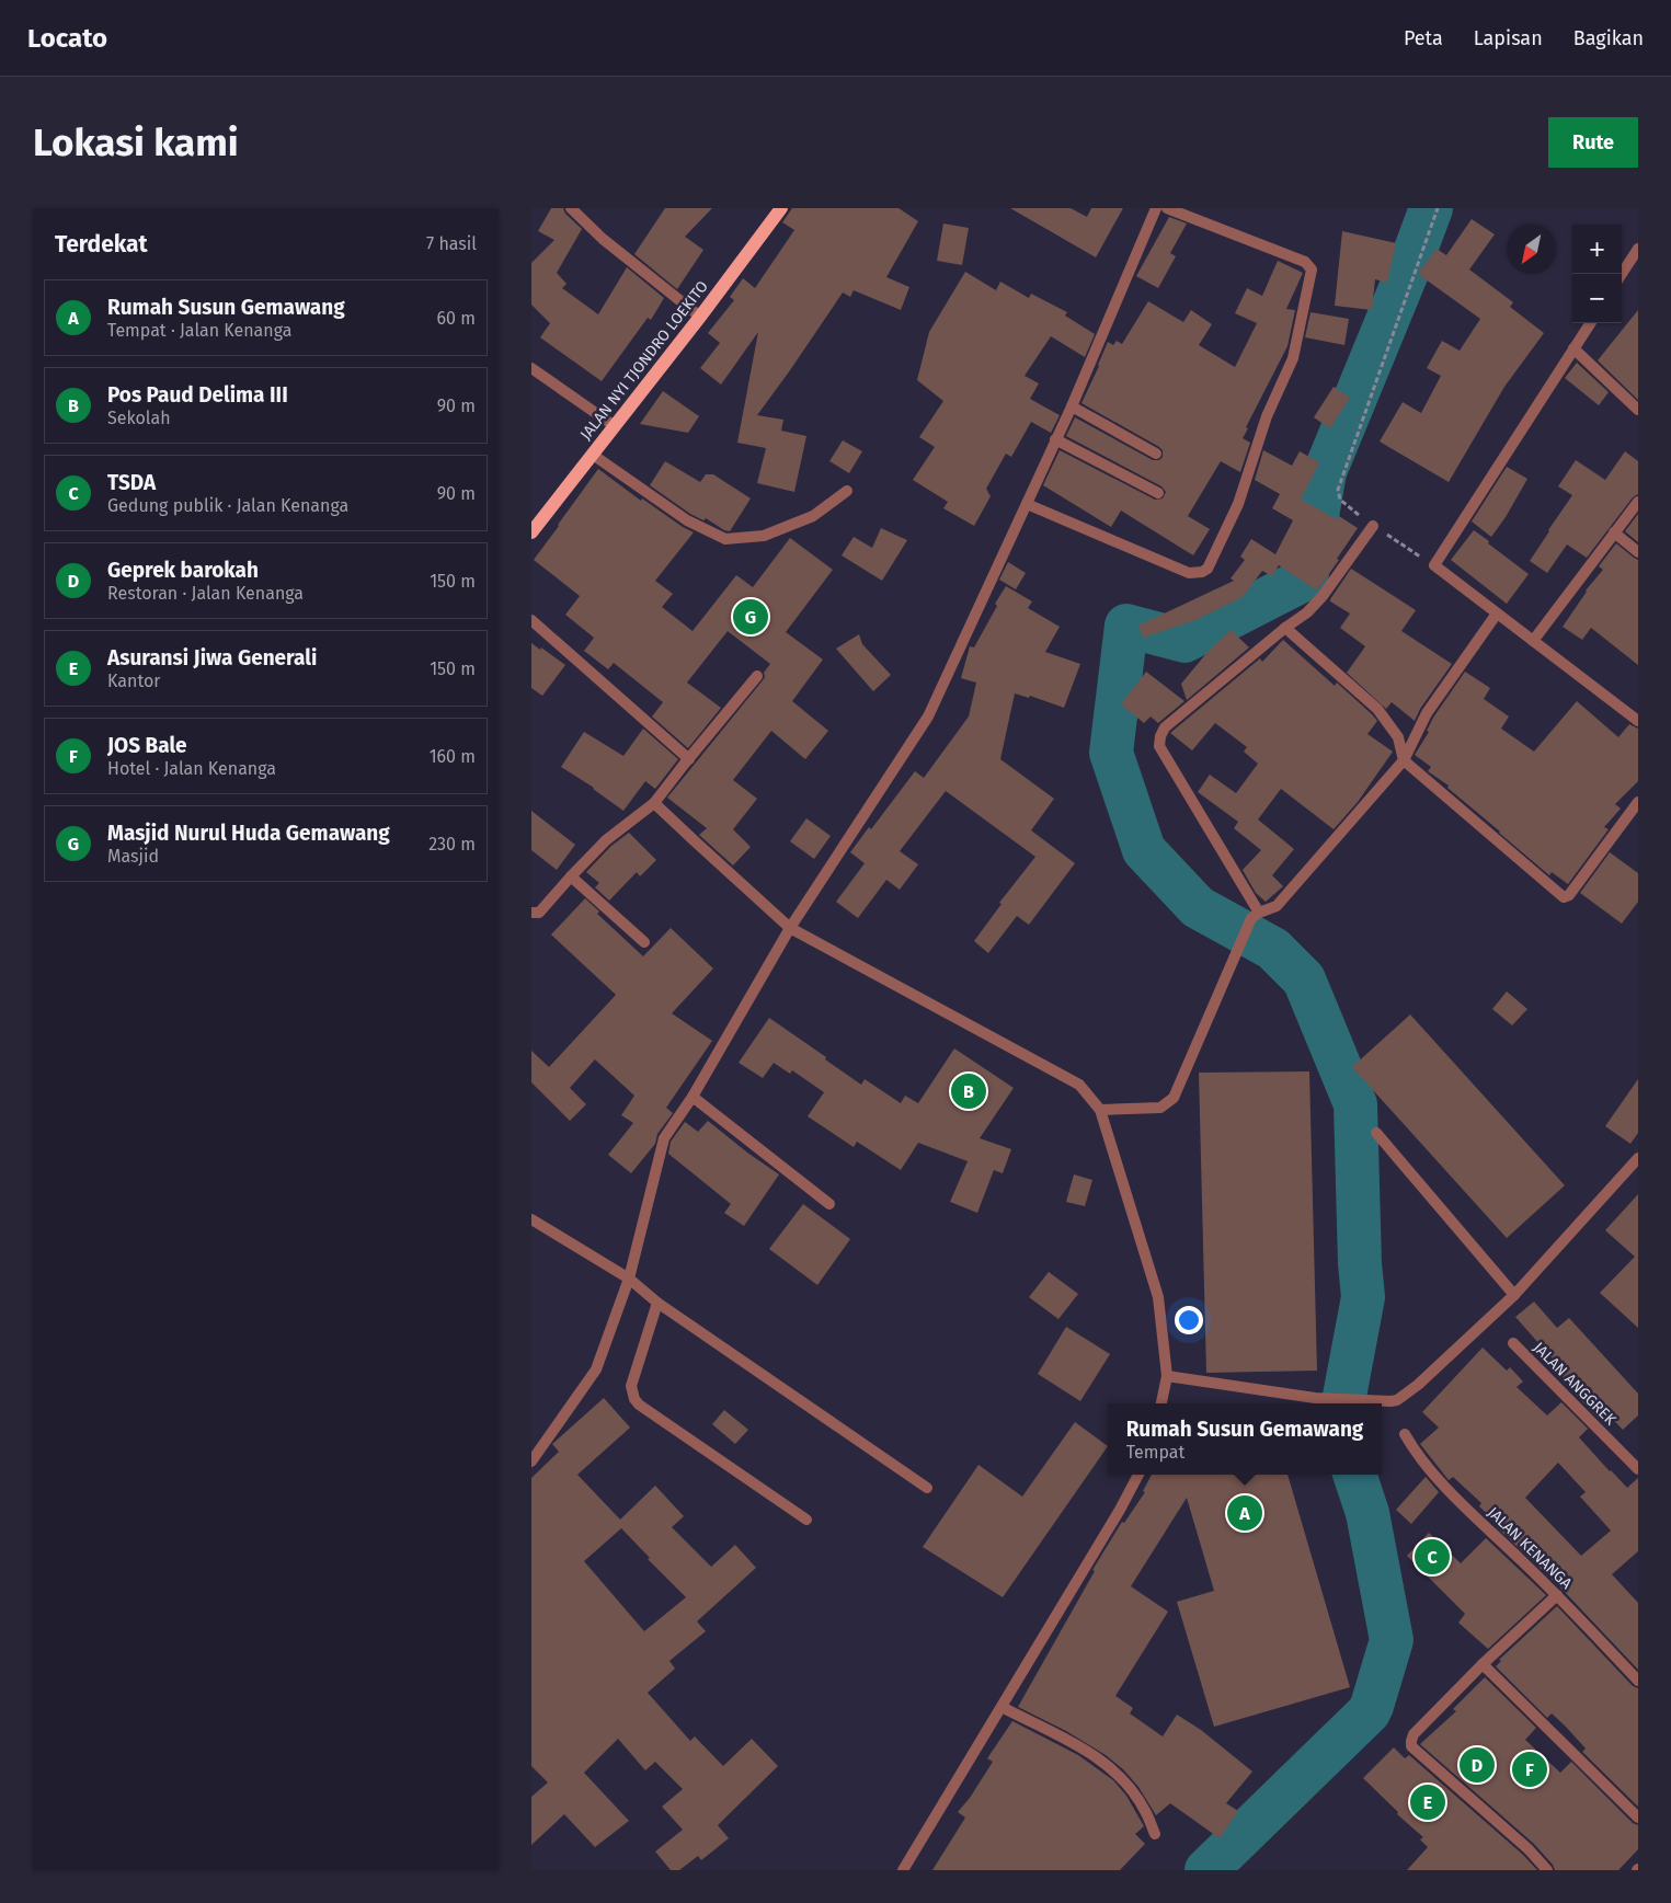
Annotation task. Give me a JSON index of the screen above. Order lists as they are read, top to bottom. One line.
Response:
{"streets":{"main road":["JALAN NYI TJONDRO LOEKITO"],"street":["JALAN ANGGREK","JALAN KENANGA"]},"north":"bottom left","page":{"header":"Locato","nav":["Peta","Lapisan","Bagikan"],"buttons":"Rute","title":"Lokasi kami","heading":["Terdekat","7 hasil"],"map_buttons":["+","−"],"list":[{"mark":"A","name":"Rumah Susun Gemawang","note":"Tempat · Jalan Kenanga","value":"60 m"},{"mark":"B","name":"Pos Paud Delima III","note":"Sekolah","value":"90 m"},{"mark":"C","name":"TSDA","note":"Gedung publik · Jalan Kenanga","value":"90 m"},{"mark":"D","name":"Geprek barokah","note":"Restoran · Jalan Kenanga","value":"150 m"},{"mark":"E","name":"Asuransi Jiwa Generali","note":"Kantor","value":"150 m"},{"mark":"F","name":"JOS Bale","note":"Hotel · Jalan Kenanga","value":"160 m"},{"mark":"G","name":"Masjid Nurul Huda Gemawang","note":"Masjid","value":"230 m"}],"pins":["G","B","A","C","D","F","E"],"popup":["Rumah Susun Gemawang","Tempat"]}}
